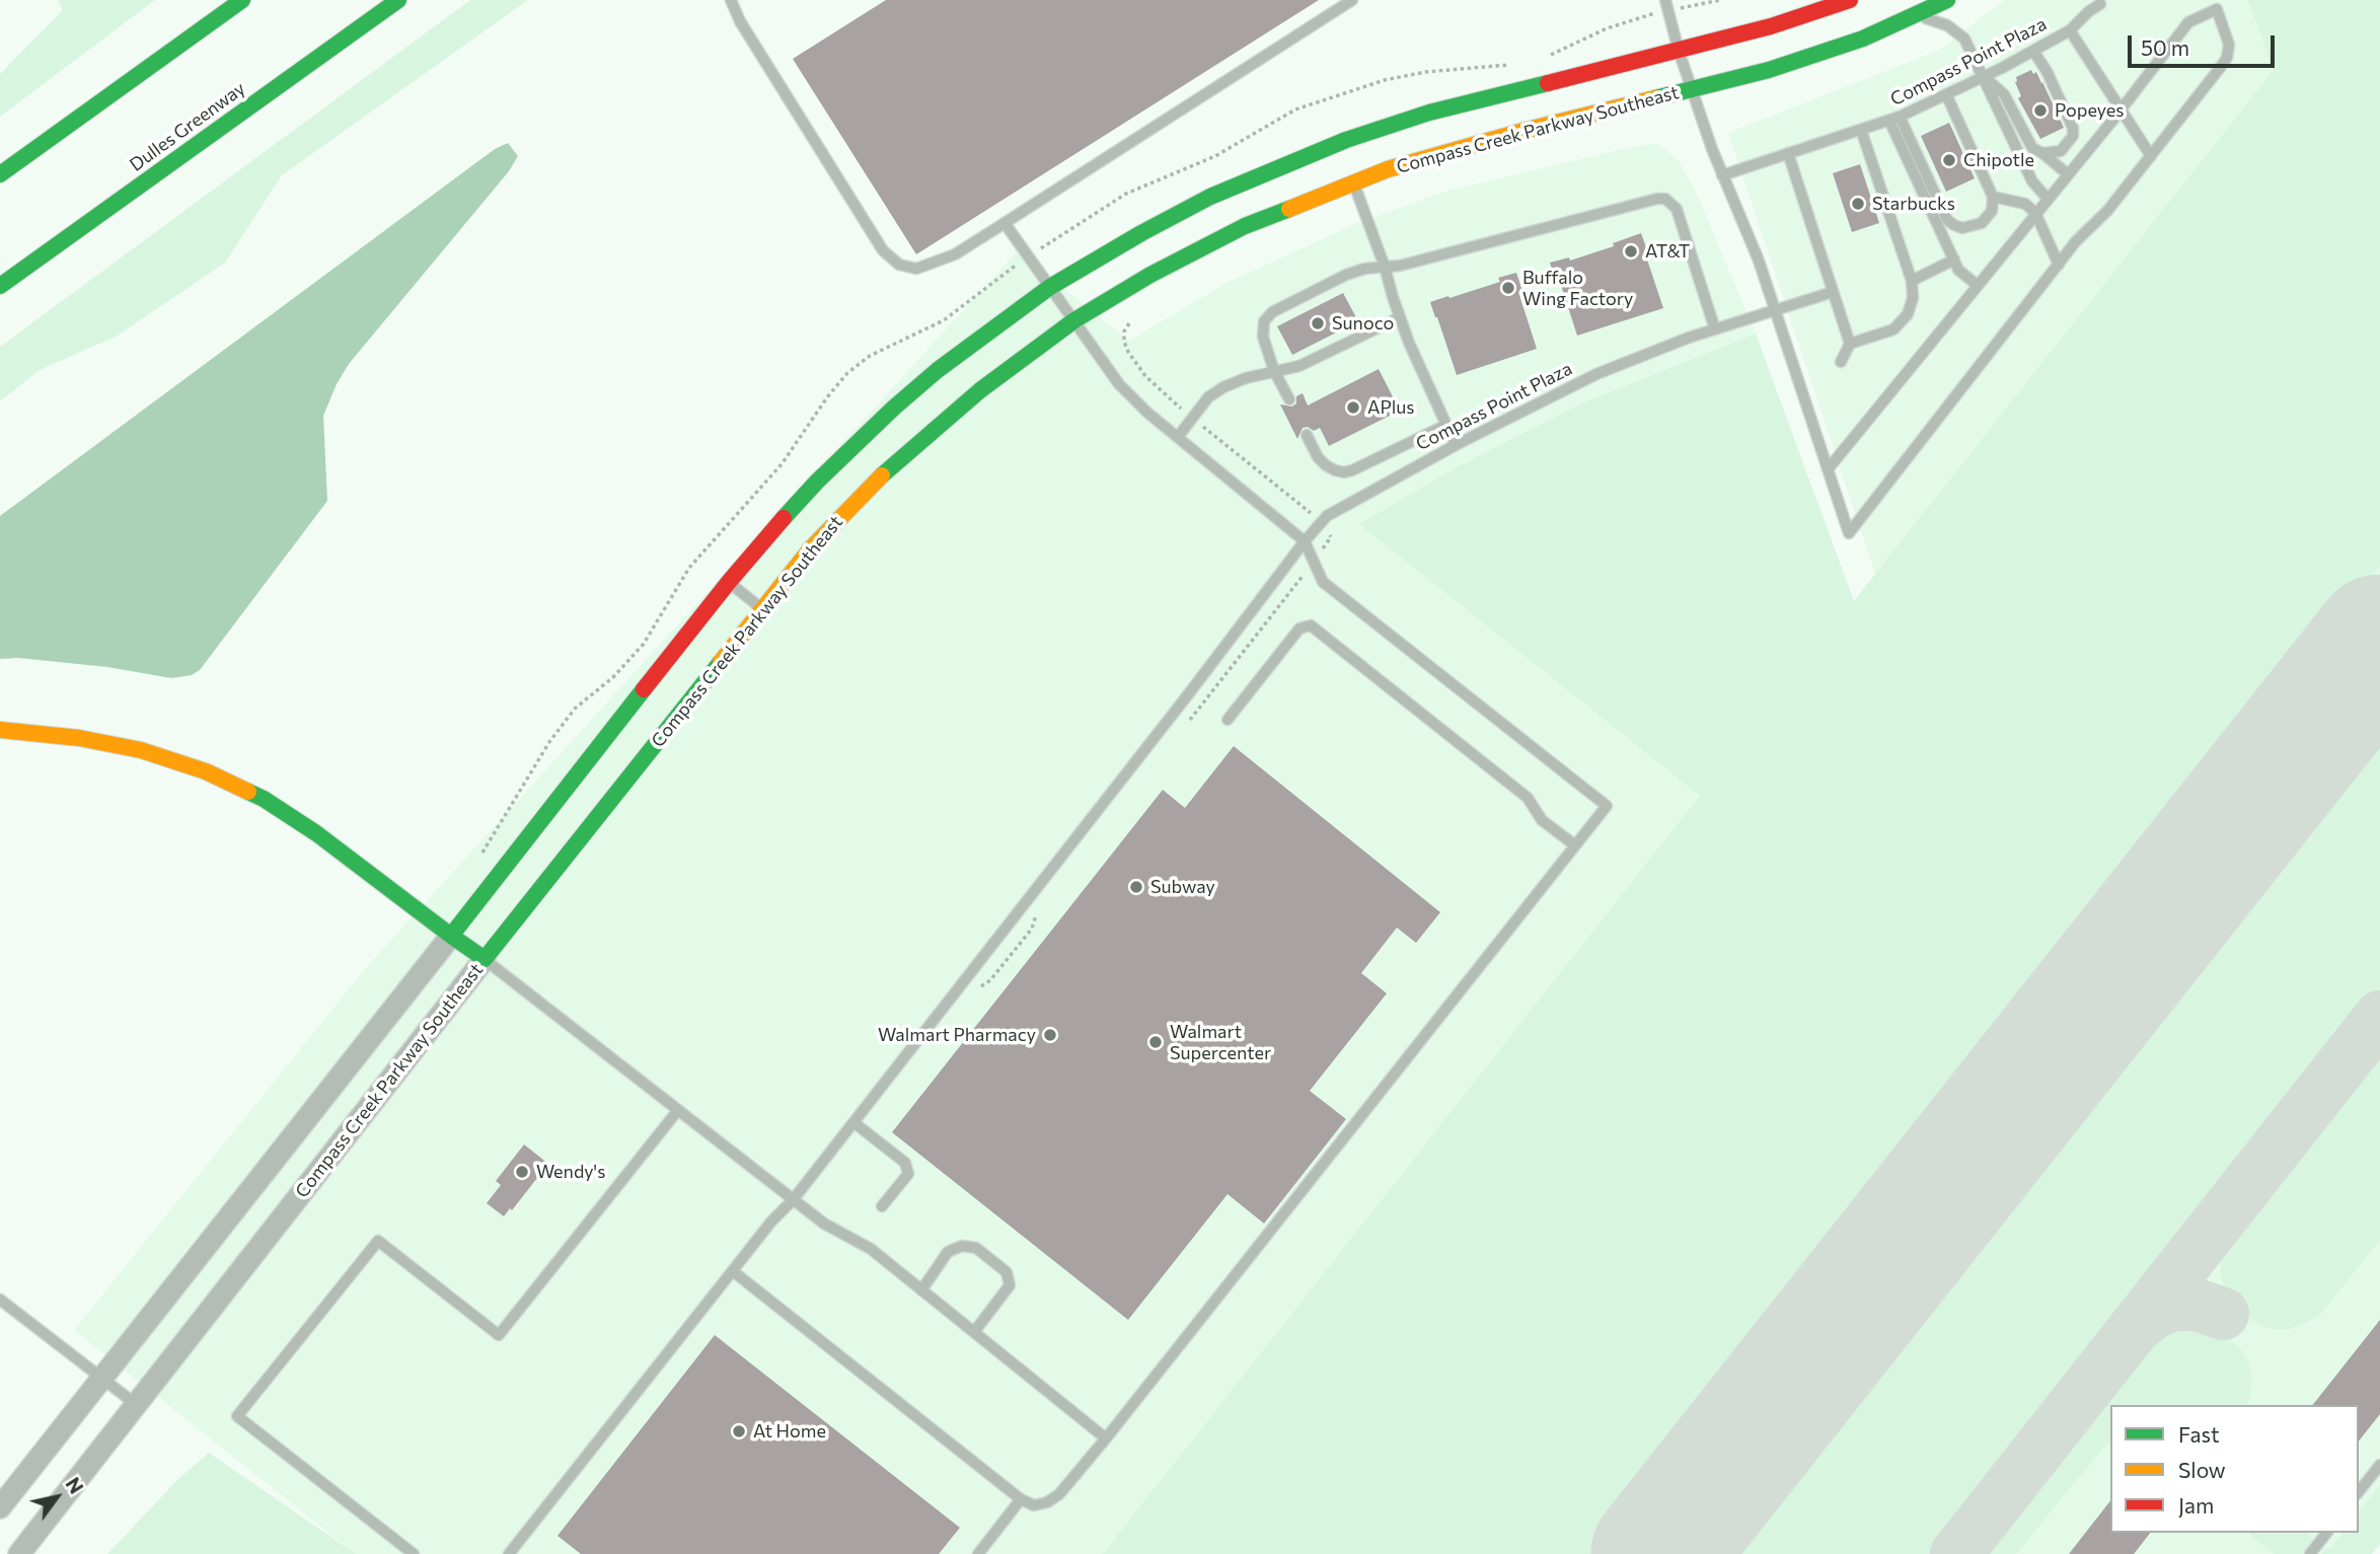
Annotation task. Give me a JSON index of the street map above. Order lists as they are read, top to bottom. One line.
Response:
{"streets":{"main road":["Dulles Greenway","Compass Creek Parkway Southeast"],"lane":["Compass Point Plaza"]},"places":["Popeyes","Chipotle","Starbucks","AT&T","Buffalo Wing Factory","Sunoco","APlus","Subway","Walmart Pharmacy","Walmart Supercenter","Wendy's","At Home"],"legend":["Fast","Slow","Jam"],"scale_bar":"50 m","north":"top right"}
